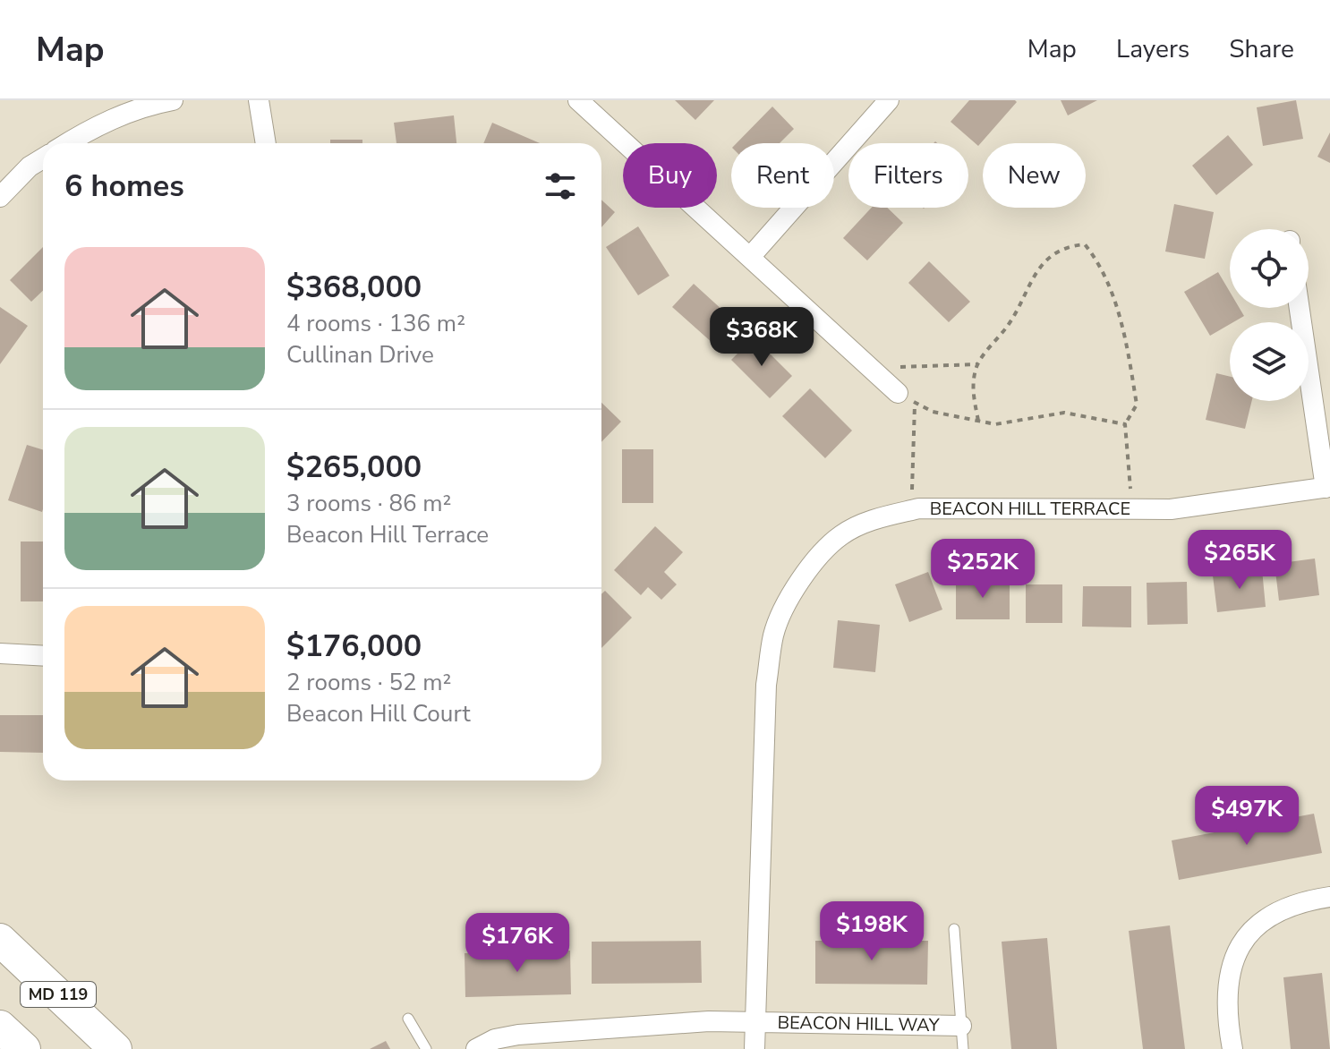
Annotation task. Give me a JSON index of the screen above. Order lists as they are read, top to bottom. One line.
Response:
{"streets":{"main road":["MD 119"],"street":["BEACON HILL TERRACE","BEACON HILL WAY"]},"crossings":[["BEACON HILL TERRACE","BEACON HILL WAY"]],"page":{"header":"Map","nav":["Map","Layers","Share"],"chip":["Buy","Rent","Filters","New"],"heading":"6 homes","list":[{"name":"$368,000","note":"4 rooms · 136 m² · Cullinan Drive"},{"name":"$265,000","note":"3 rooms · 86 m² · Beacon Hill Terrace"},{"name":"$176,000","note":"2 rooms · 52 m² · Beacon Hill Court"}],"price":["$368K","$265K","$252K","$497K","$198K","$176K"]}}
